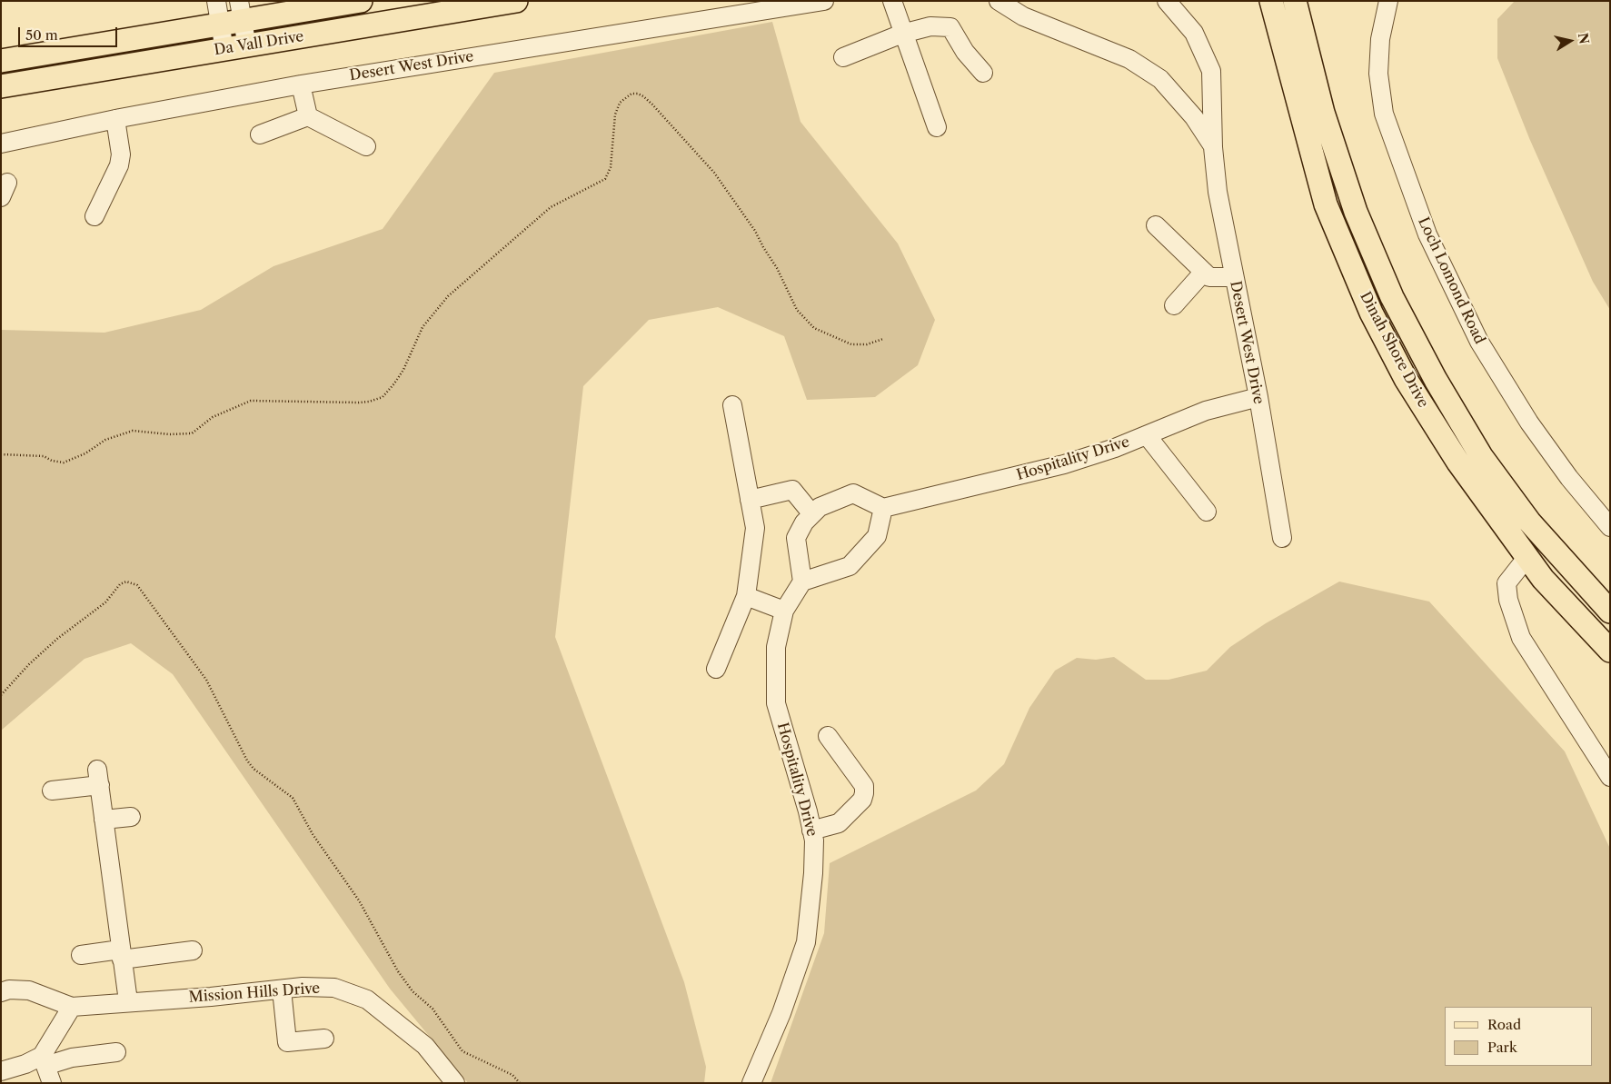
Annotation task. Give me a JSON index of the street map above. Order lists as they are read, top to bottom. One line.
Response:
{"streets":{"main road":["Da Vall Drive","Dinah Shore Drive"],"street":["Desert West Drive","Loch Lomond Road","Hospitality Drive","Mission Hills Drive"]},"crossings":[["Desert West Drive","Hospitality Drive"]],"legend":["Road","Park"],"scale_bar":"50 m","north":"right"}
